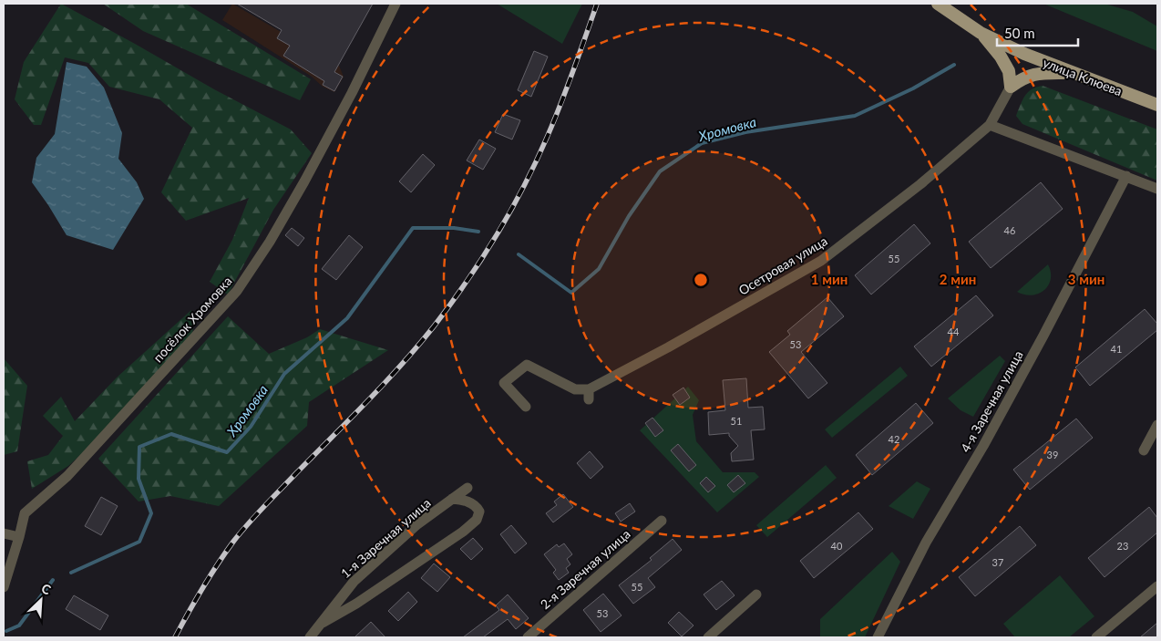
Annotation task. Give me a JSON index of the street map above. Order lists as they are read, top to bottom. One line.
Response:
{"streets":{"main road":["улица Клюева"],"street":["Осетровая улица","посёлок Хромовка","4-я Заречная улица","1-я Заречная улица","2-я Заречная улица"]},"water":["Хромовка"],"house_numbers":["46","55","44","53","41","51","42","39","40","23","37","55","53"],"scale_bar":"50 m","north":"top right","rings":["1 мин","2 мин","3 мин"]}
